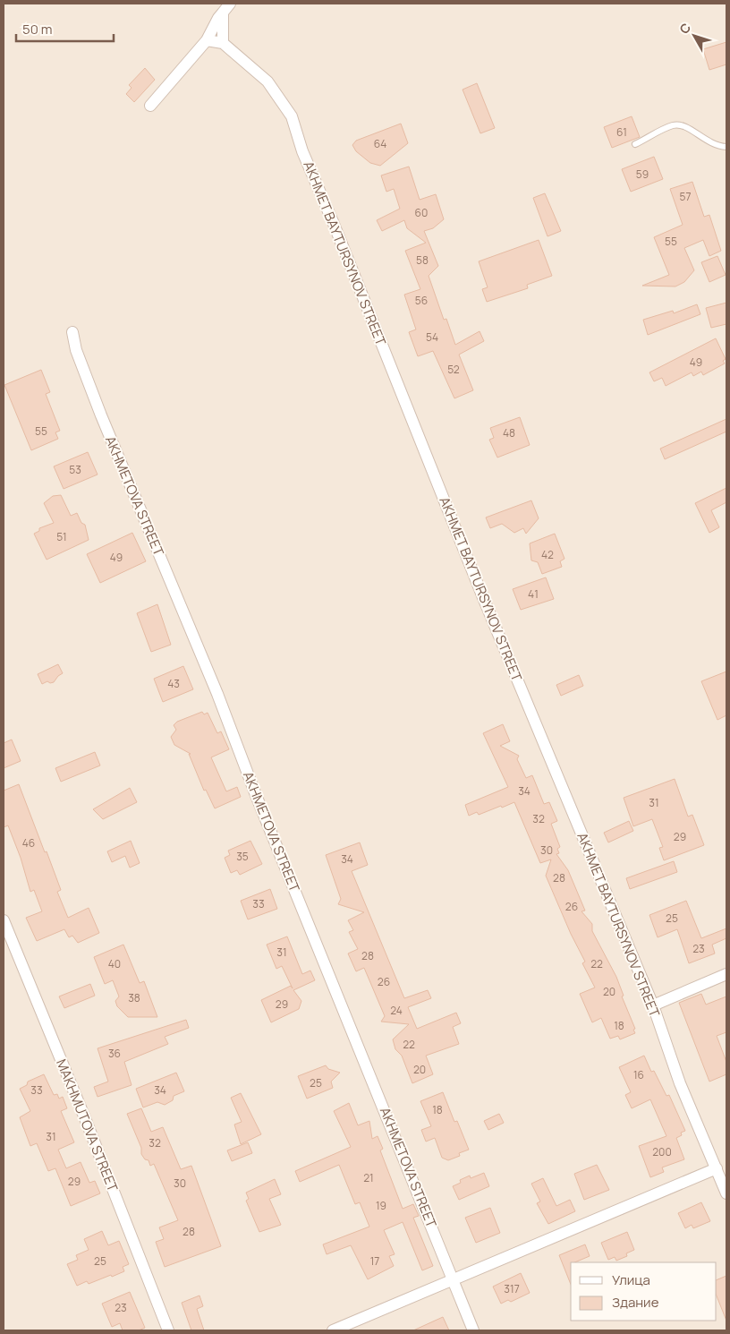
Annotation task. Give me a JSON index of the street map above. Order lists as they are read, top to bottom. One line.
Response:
{"streets":{"street":["AKHMET BAYTURSYNOV STREET","AKHMETOVA STREET","MAKHMUTOVA STREET"]},"house_numbers":["61","64","59","57","60","55","58","56","54","49","52","55","48","53","51","42","49","41","43","34","31","32","29","46","30","35","34","28","33","26","25","23","31","28","40","22","26","20","38","29","24","18","22","36","20","16","25","33","34","18","31","32","200","21","29","30","19","28","25","17","317","23"],"legend":["Улица","Здание"],"scale_bar":"50 m","north":"top left"}
